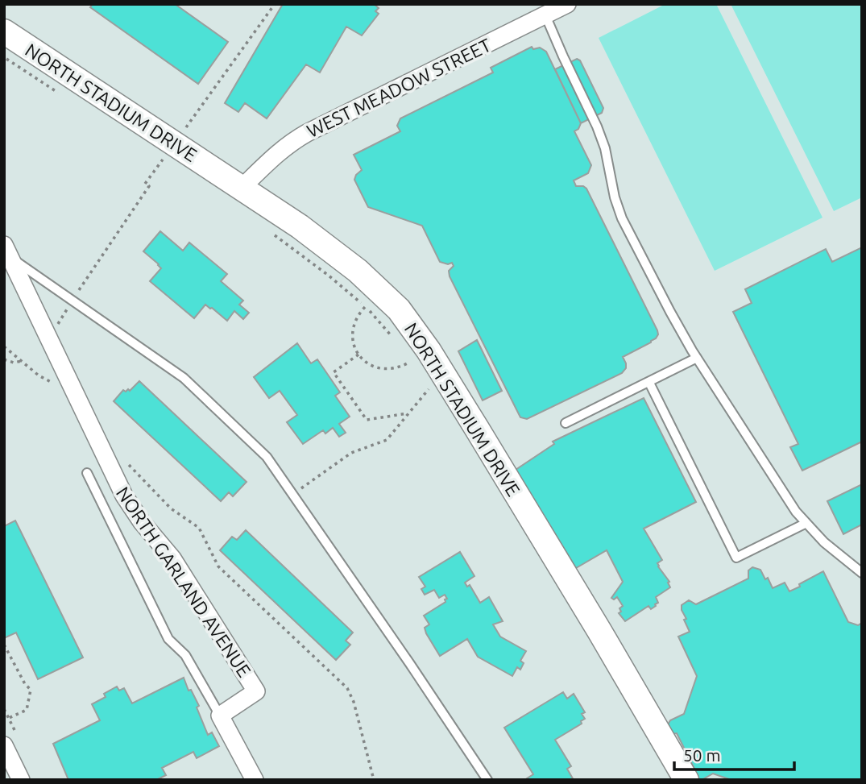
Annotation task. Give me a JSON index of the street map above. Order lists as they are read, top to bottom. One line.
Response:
{"streets":{"street":["WEST MEADOW STREET","NORTH STADIUM DRIVE","NORTH GARLAND AVENUE"]},"crossings":[["WEST MEADOW STREET","NORTH STADIUM DRIVE"]],"scale_bar":"50 m"}
